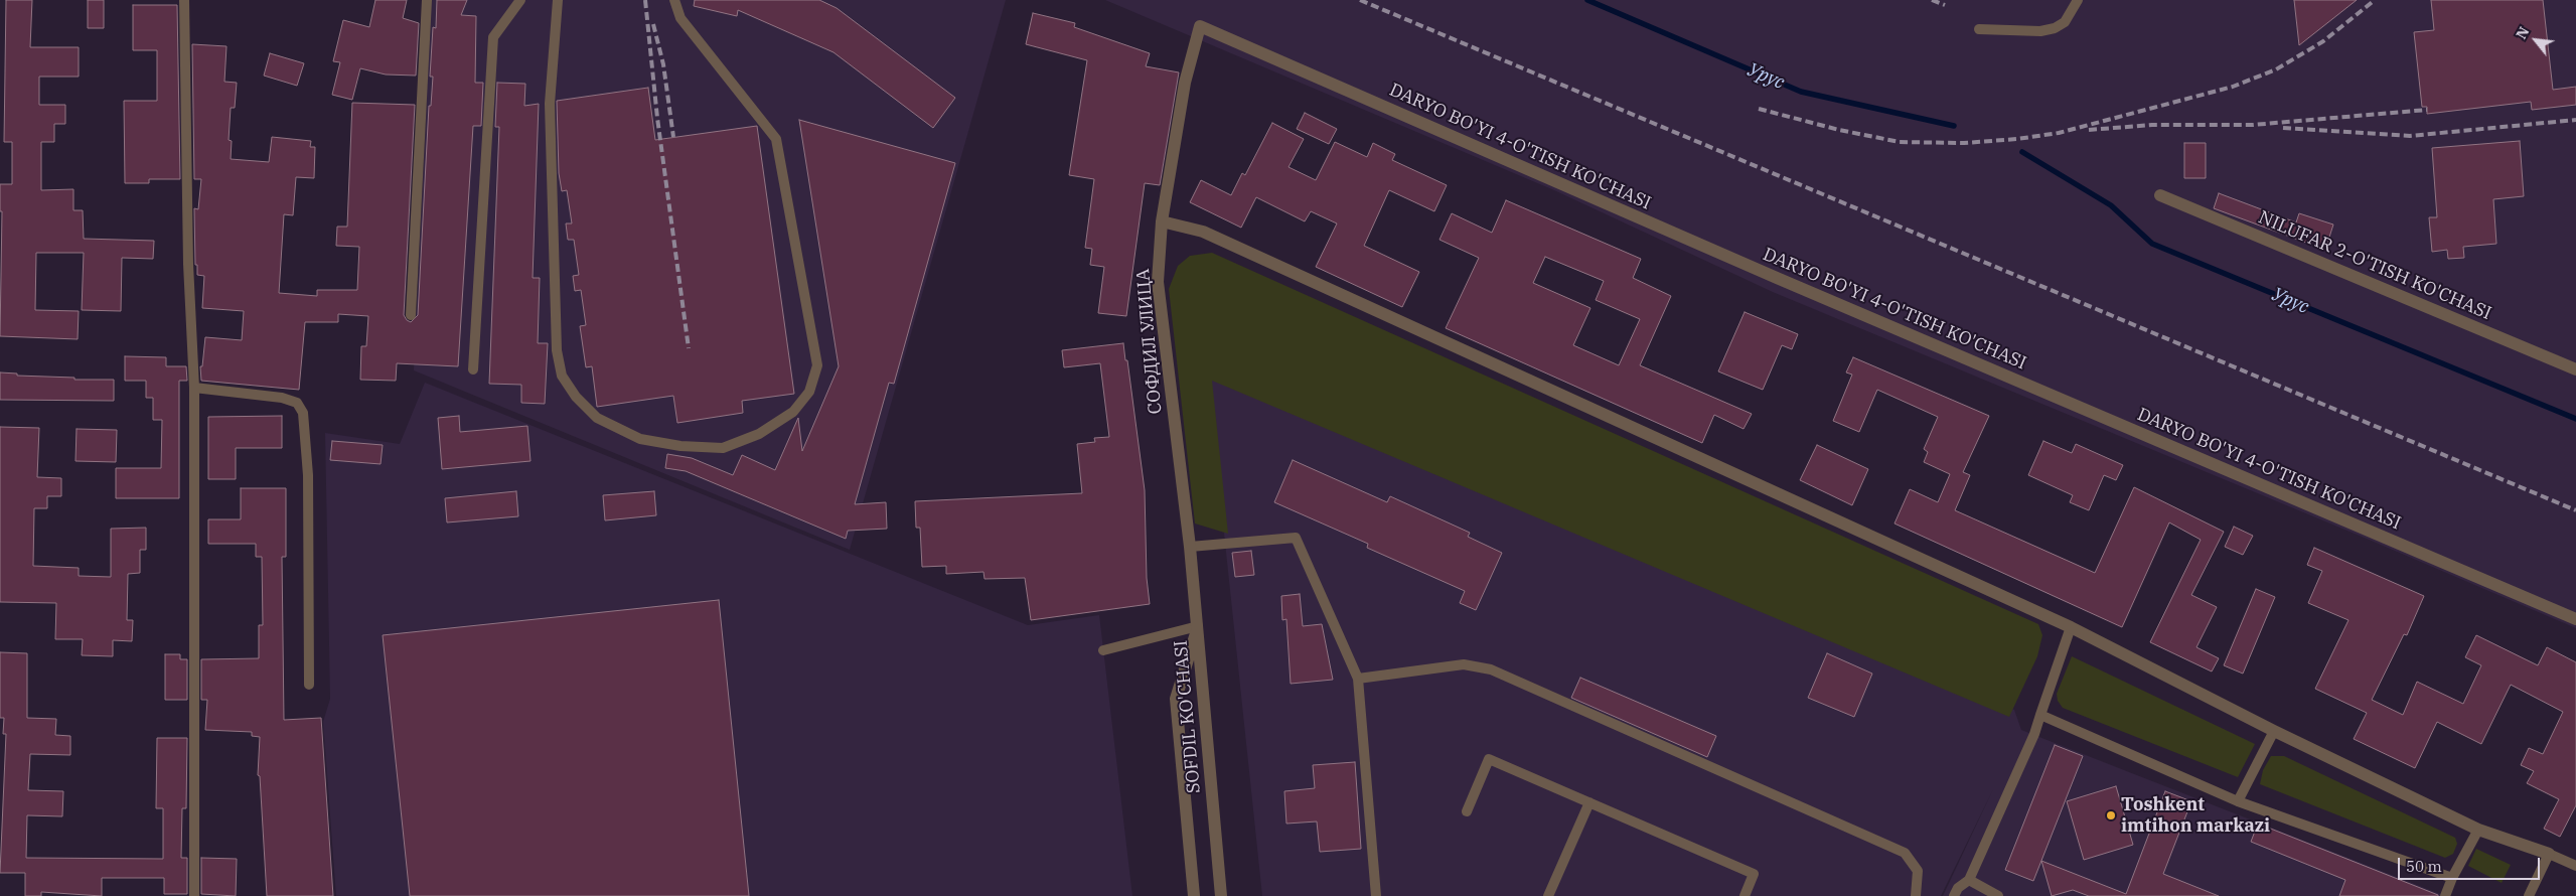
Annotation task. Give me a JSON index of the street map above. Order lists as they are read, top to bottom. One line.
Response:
{"streets":{"street":["DARYO BO'YI 4-O'TISH KO'CHASI","NILUFAR 2-O'TISH KO'CHASI","СОФДИЛ УЛИЦА","SOFDIL KO'CHASI"]},"crossings":[["DARYO BO'YI 4-O'TISH KO'CHASI","СОФДИЛ УЛИЦА"],["СОФДИЛ УЛИЦА","SOFDIL KO'CHASI"]],"water":["Урус"],"places":["Toshkent imtihon markazi"],"scale_bar":"50 m","north":"top left"}
